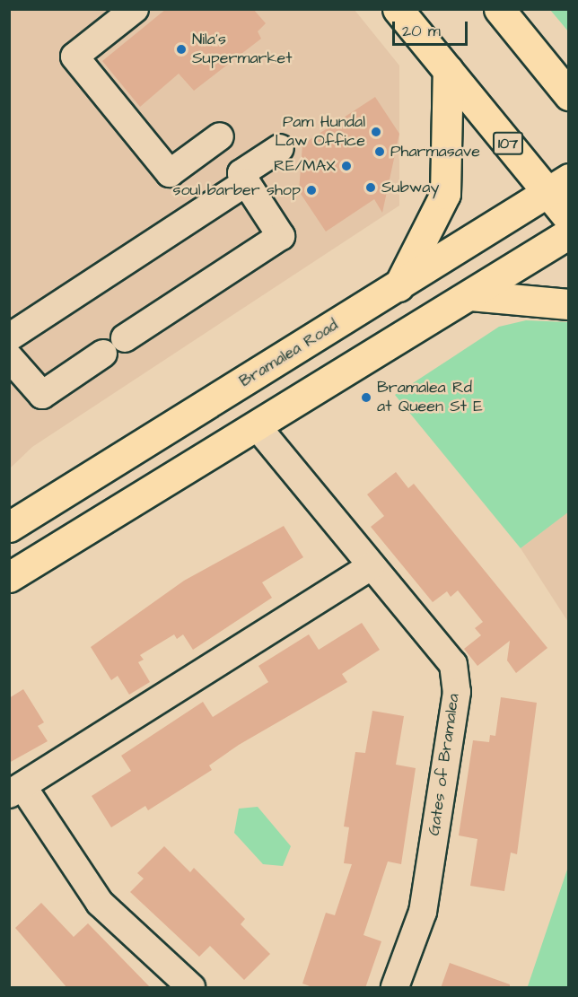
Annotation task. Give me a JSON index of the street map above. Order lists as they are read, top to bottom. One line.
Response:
{"streets":{"main road":["107","Bramalea Road"],"street":["Gates of Bramalea"]},"crossings":[["107","Bramalea Road"]],"places":["Nila’s Supermarket","Pam Hundal Law Office","Pharmasave","RE/MAX","Subway","soul barber shop","Bramalea Rd at Queen St E"],"scale_bar":"20 m"}
